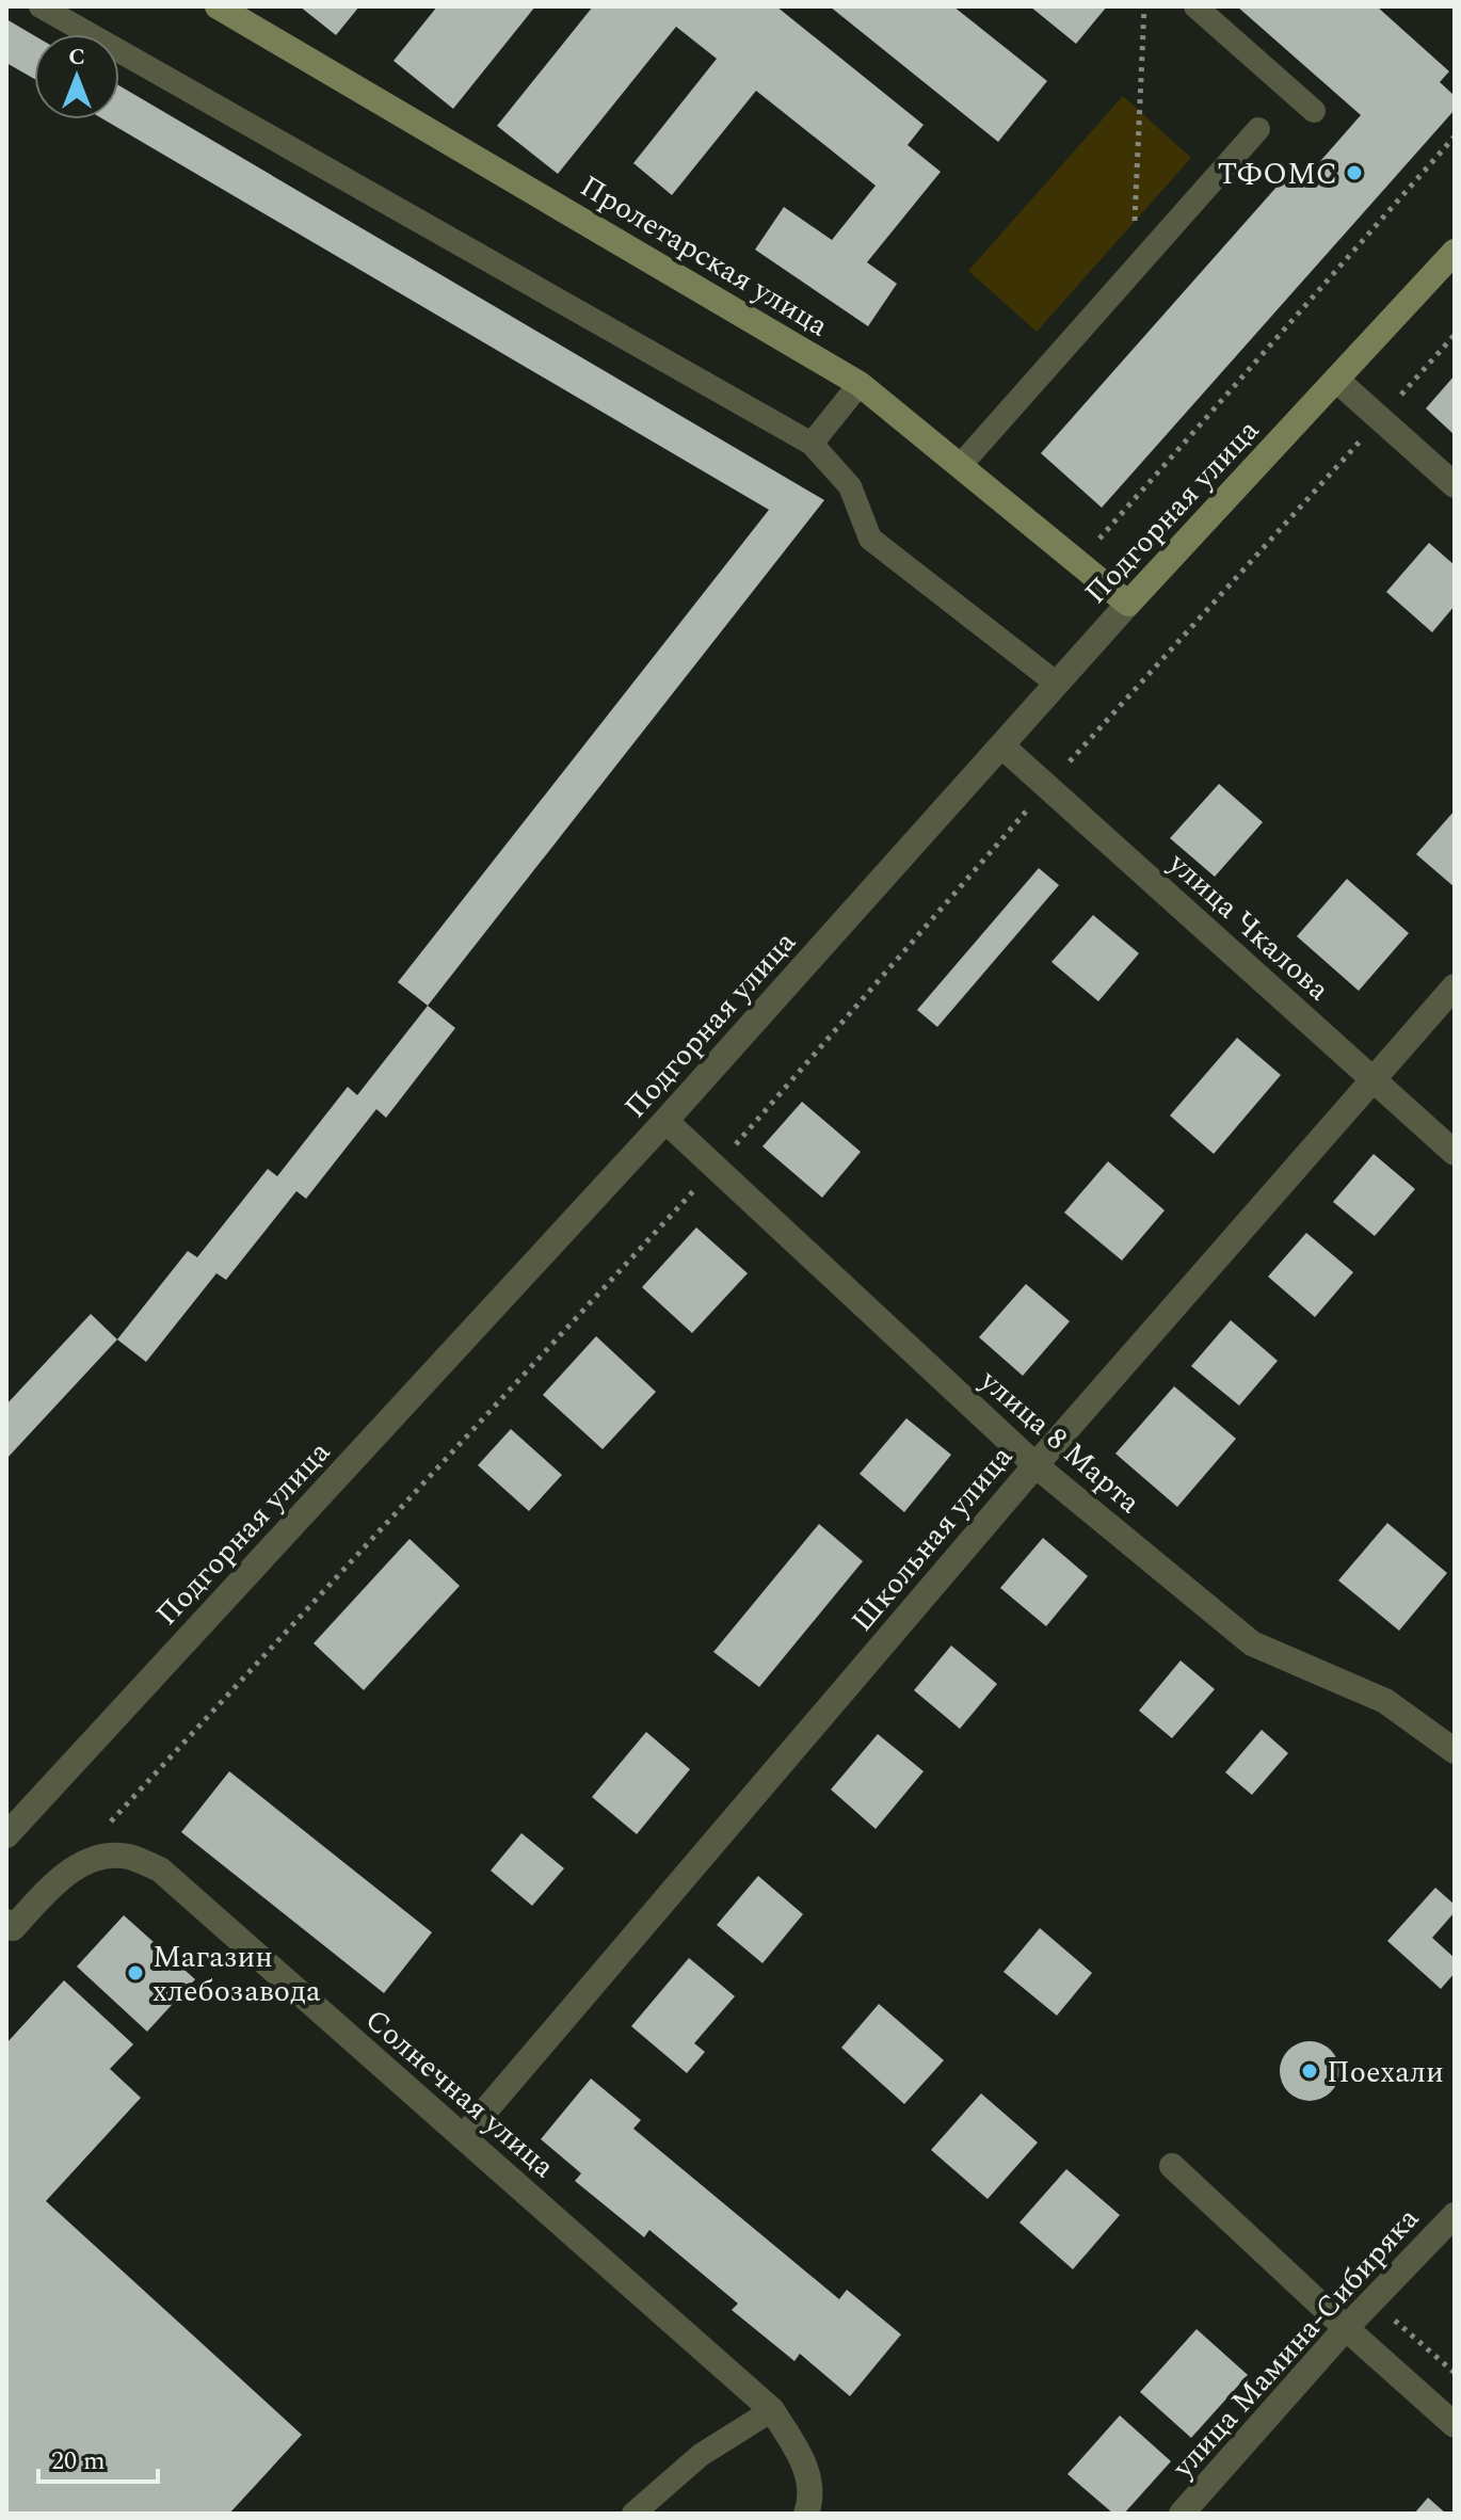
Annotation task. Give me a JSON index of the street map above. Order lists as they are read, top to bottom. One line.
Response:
{"streets":{"street":["Пролетарская улица","Подгорная улица","улица Чкалова","улица 8 Марта","Школьная улица","Солнечная улица","улица Мамина-Сибиряка"]},"crossings":[["Пролетарская улица","Подгорная улица"],["Подгорная улица","улица Чкалова"],["Подгорная улица","улица 8 Марта"],["улица Чкалова","Школьная улица"],["улица 8 Марта","Школьная улица"],["Школьная улица","Солнечная улица"]],"places":["ТФОМС","Магазин хлебозавода","Поехали"],"scale_bar":"20 m","north":"top"}
